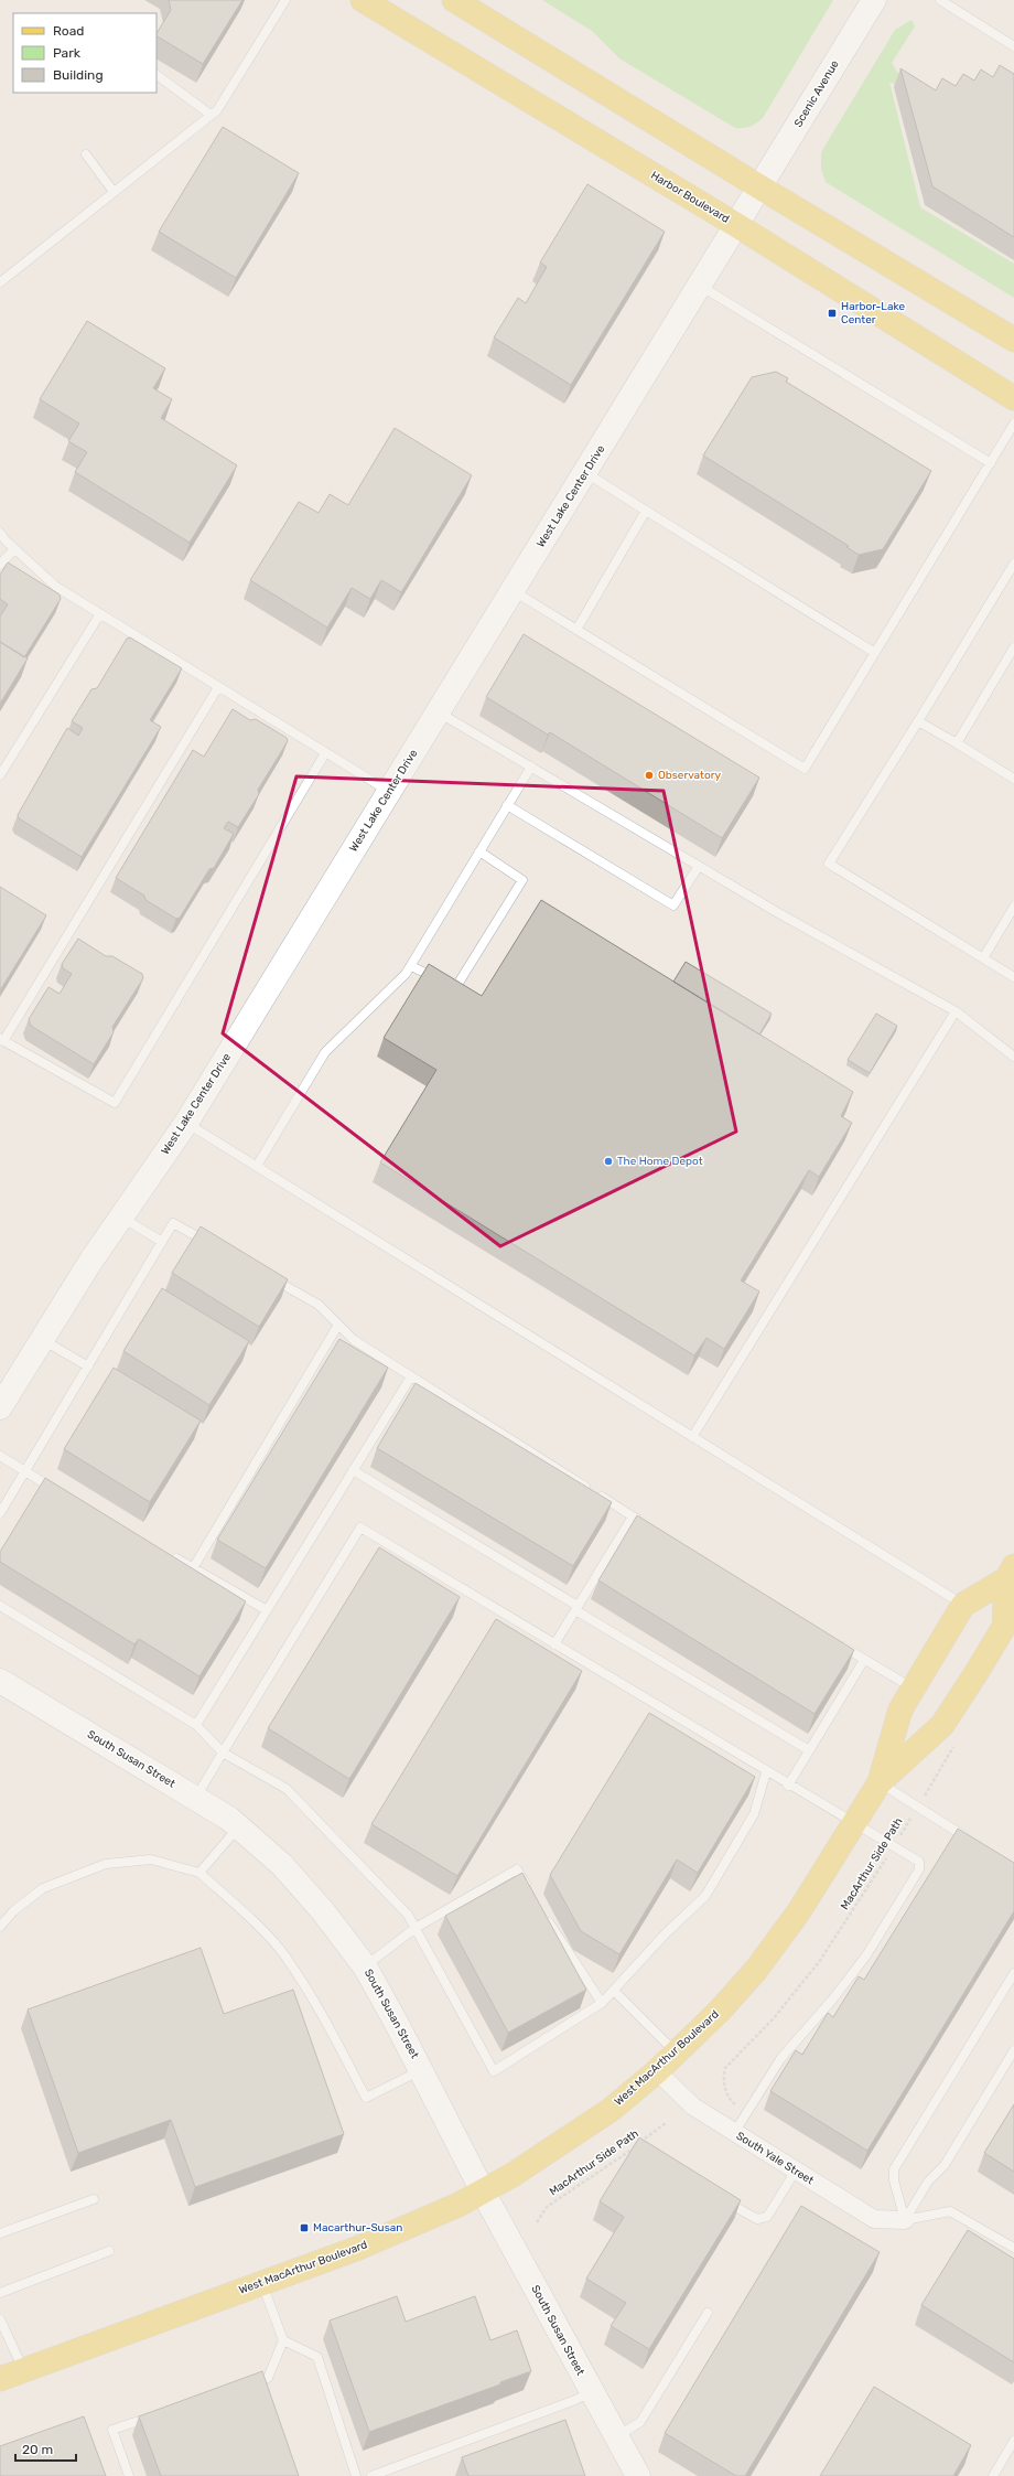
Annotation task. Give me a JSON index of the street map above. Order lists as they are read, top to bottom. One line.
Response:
{"streets":{"main road":["Harbor Boulevard","West MacArthur Boulevard"],"street":["Scenic Avenue","West Lake Center Drive","South Susan Street","South Yale Street"],"path":["MacArthur Side Path"]},"crossings":[["Scenic Avenue","West Lake Center Drive"],["Harbor Boulevard","West Lake Center Drive"],["South Susan Street","West MacArthur Boulevard"],["West MacArthur Boulevard","South Yale Street"]],"places":{"transit":["Harbor-Lake Center","Macarthur-Susan"],"other":["Observatory","The Home Depot"]},"legend":["Road","Park","Building"],"scale_bar":"20 m"}
